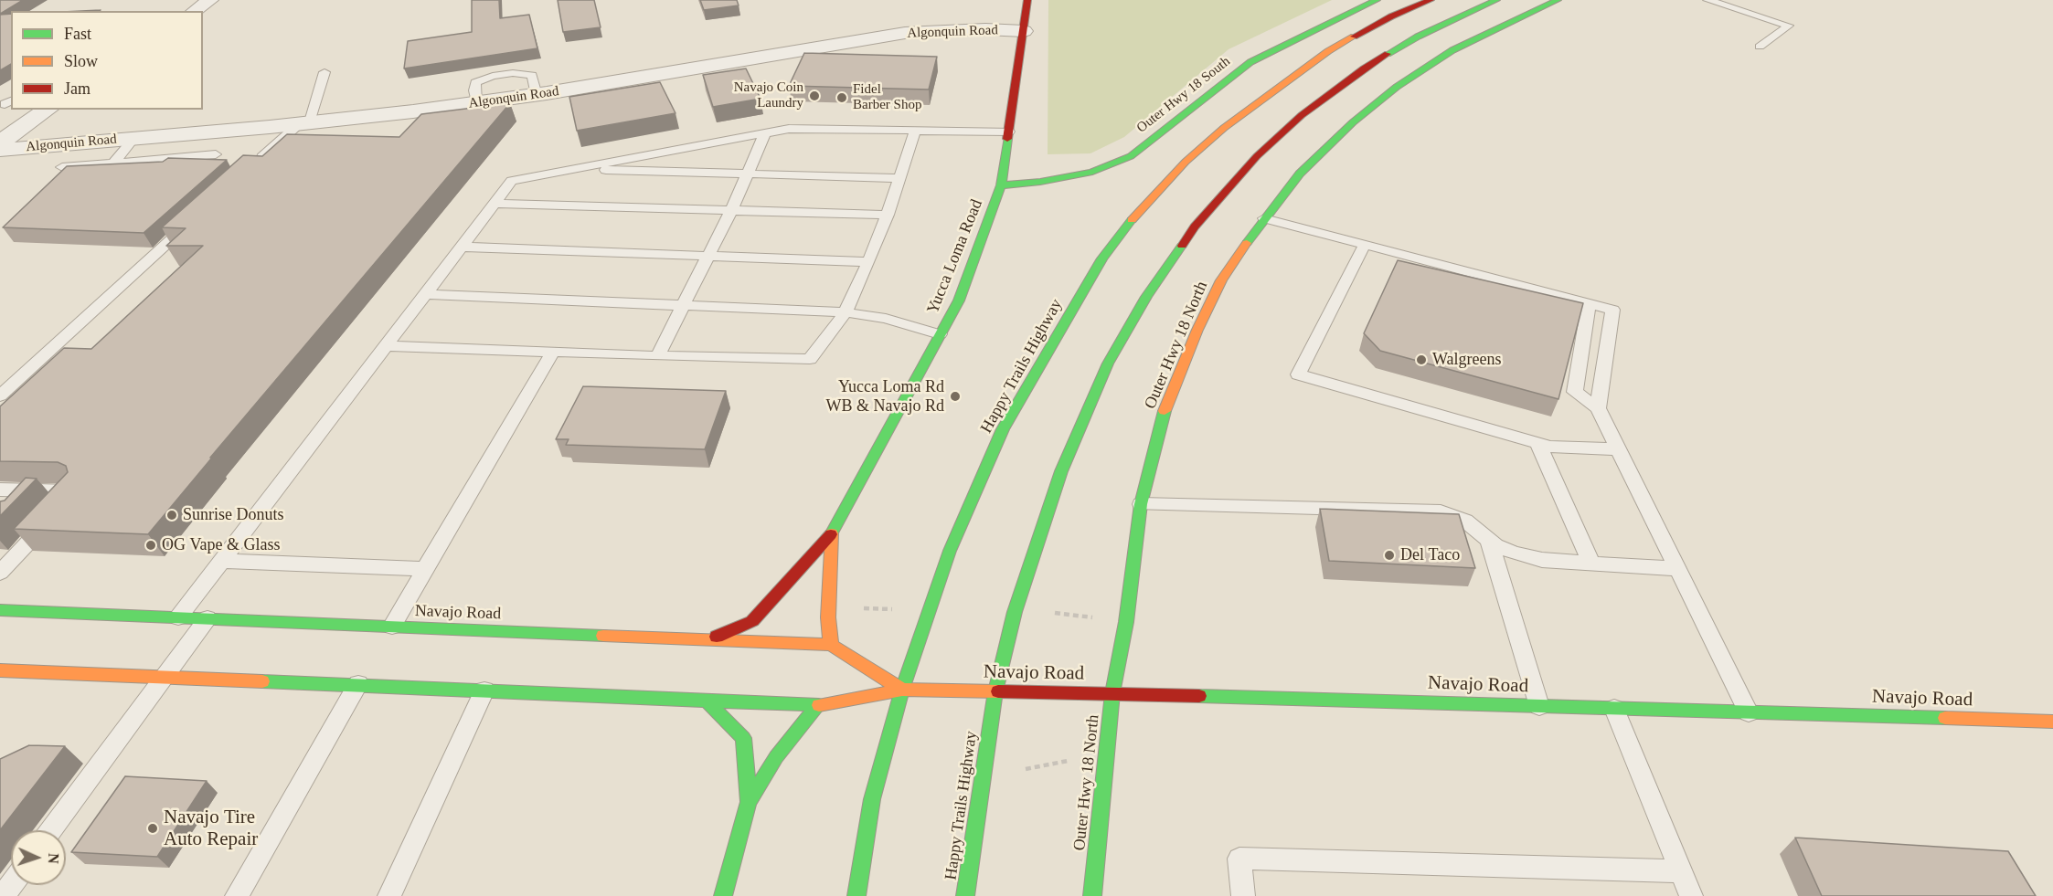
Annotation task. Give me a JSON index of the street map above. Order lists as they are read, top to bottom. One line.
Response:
{"streets":{"main road":["Outer Hwy 18 South","Yucca Loma Road","Outer Hwy 18 North","Happy Trails Highway","Navajo Road"],"street":["Algonquin Road"]},"crossings":[["Algonquin Road","Yucca Loma Road"],["Outer Hwy 18 South","Yucca Loma Road"],["Outer Hwy 18 North","Navajo Road"],["Happy Trails Highway","Navajo Road"]],"places":["Navajo Coin Laundry","Fidel Barber Shop","Walgreens","Yucca Loma Rd WB & Navajo Rd","Sunrise Donuts","OG Vape & Glass","Del Taco","Navajo Tire Auto Repair"],"legend":["Fast","Slow","Jam"],"north":"right"}
